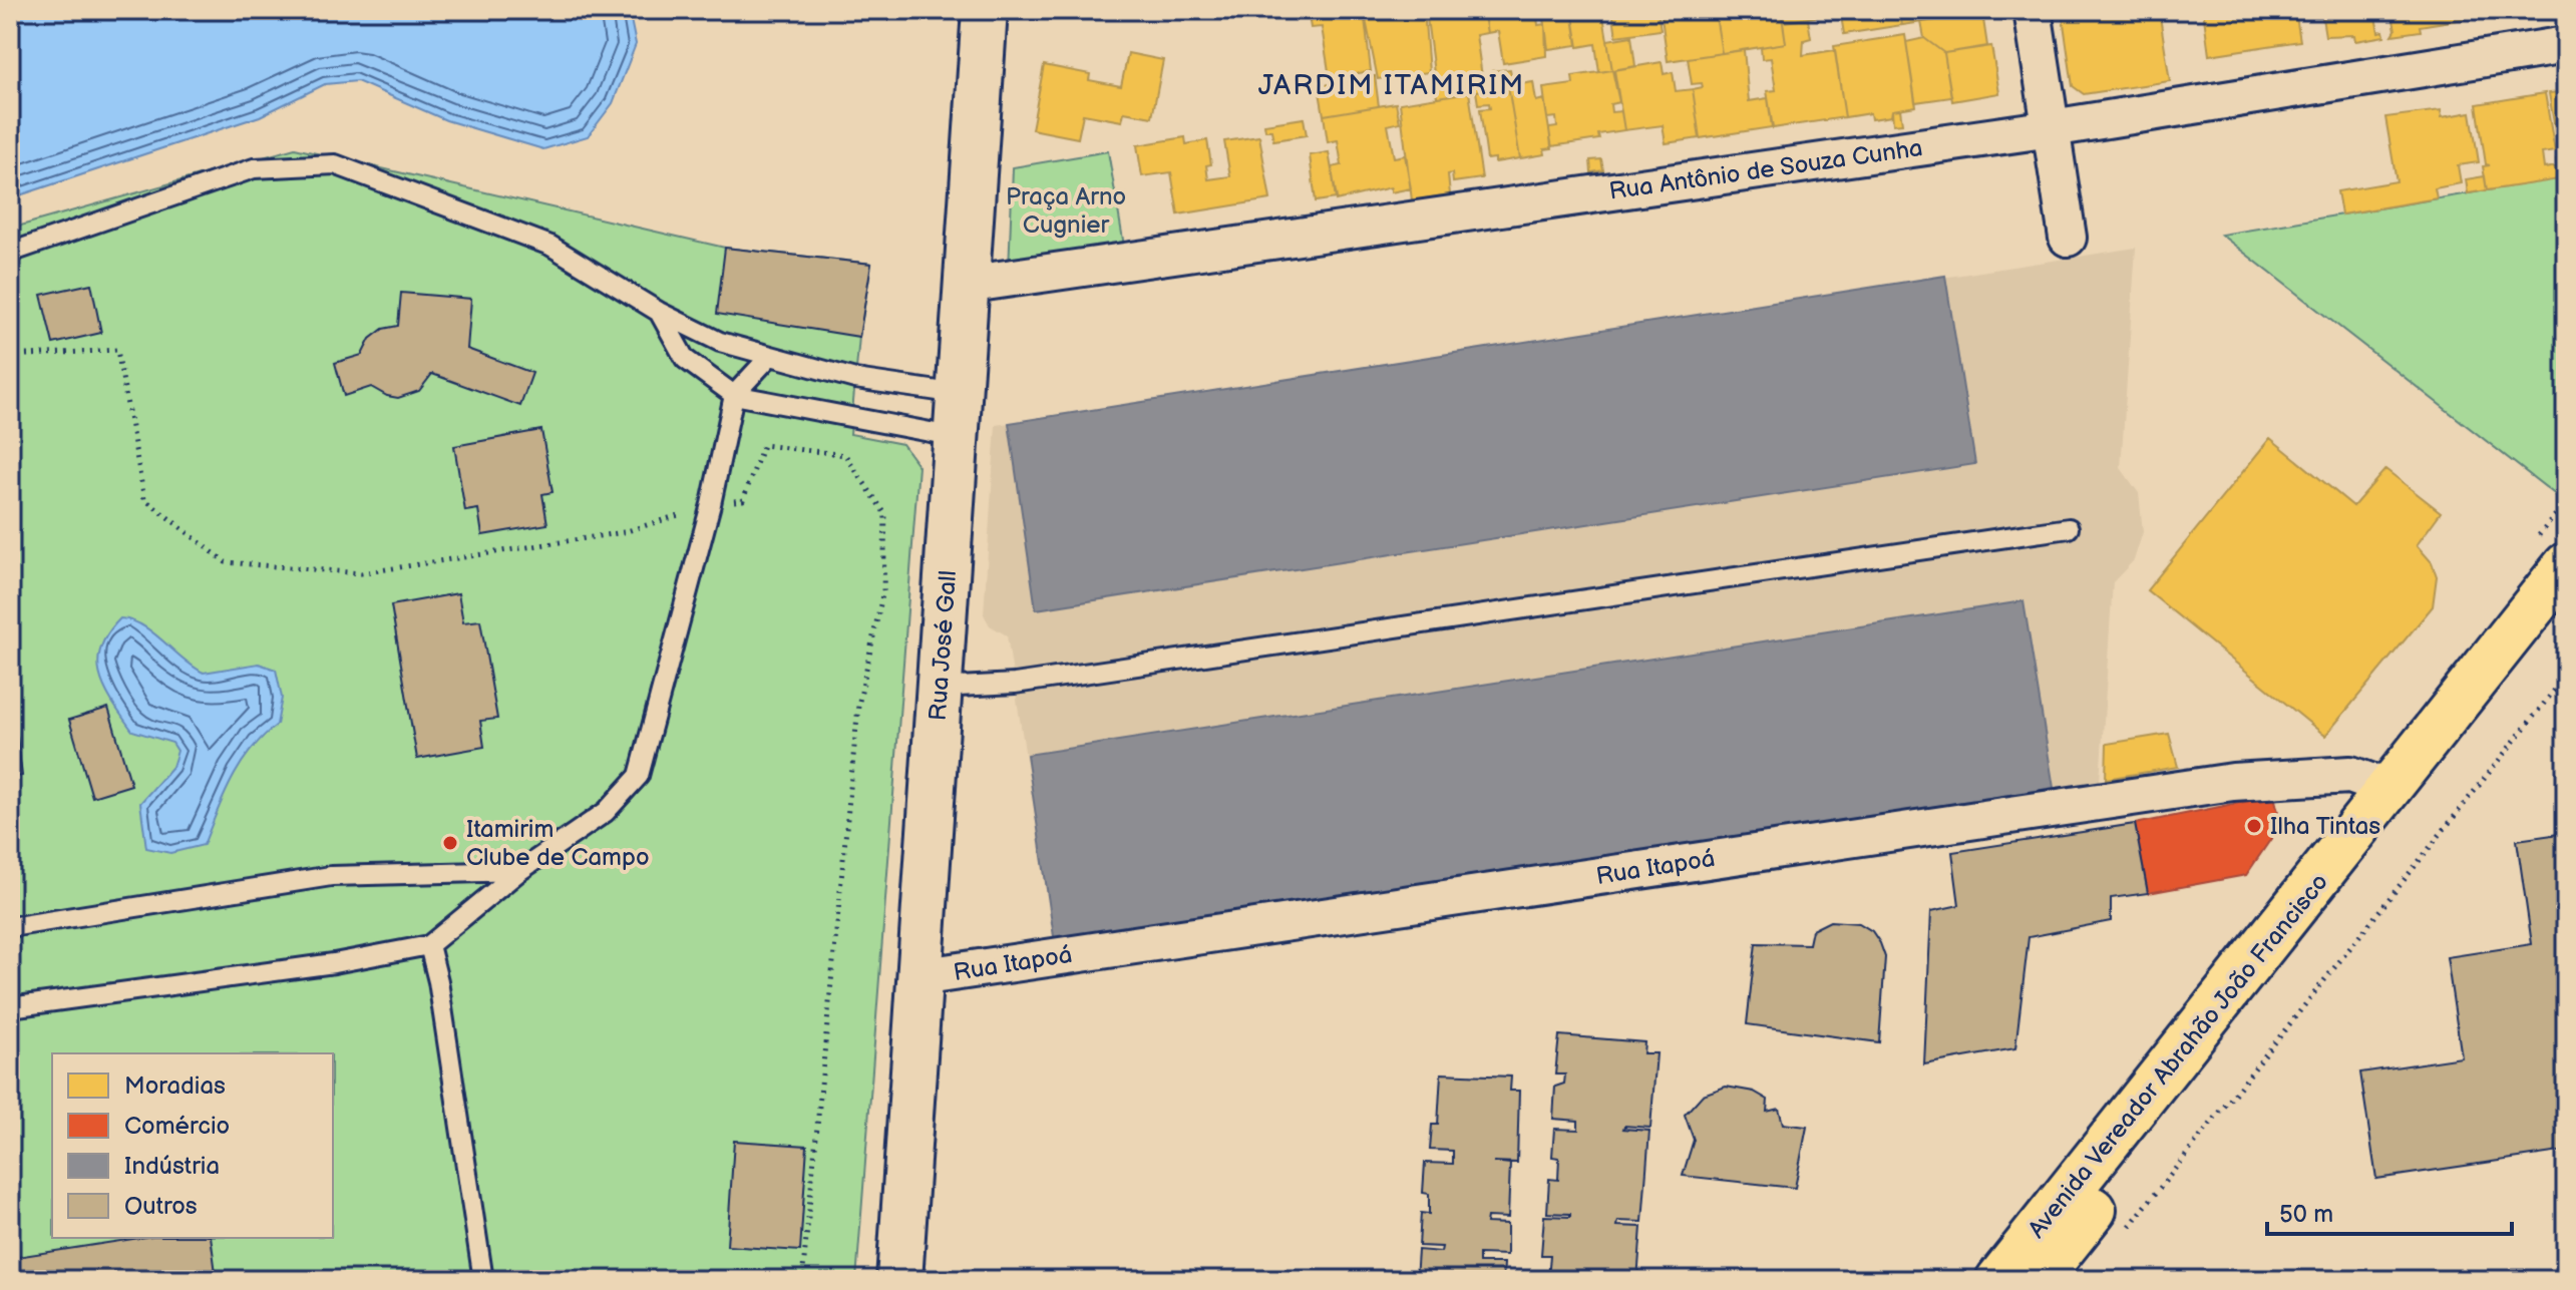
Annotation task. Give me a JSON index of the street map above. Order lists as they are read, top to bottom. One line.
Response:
{"streets":{"main road":["Rua José Gall","Avenida Vereador Abrahão João Francisco"],"street":["Rua Antônio de Souza Cunha","Rua Itapoá"]},"crossings":[["Rua Antônio de Souza Cunha","Rua José Gall"],["Rua José Gall","Rua Itapoá"],["Rua Itapoá","Avenida Vereador Abrahão João Francisco"]],"districts":["JARDIM ITAMIRIM"],"parks":["Praça Arno Cugnier"],"places":["Ilha Tintas","Itamirim Clube de Campo"],"legend":["Moradias","Comércio","Indústria","Outros"],"scale_bar":"50 m"}
